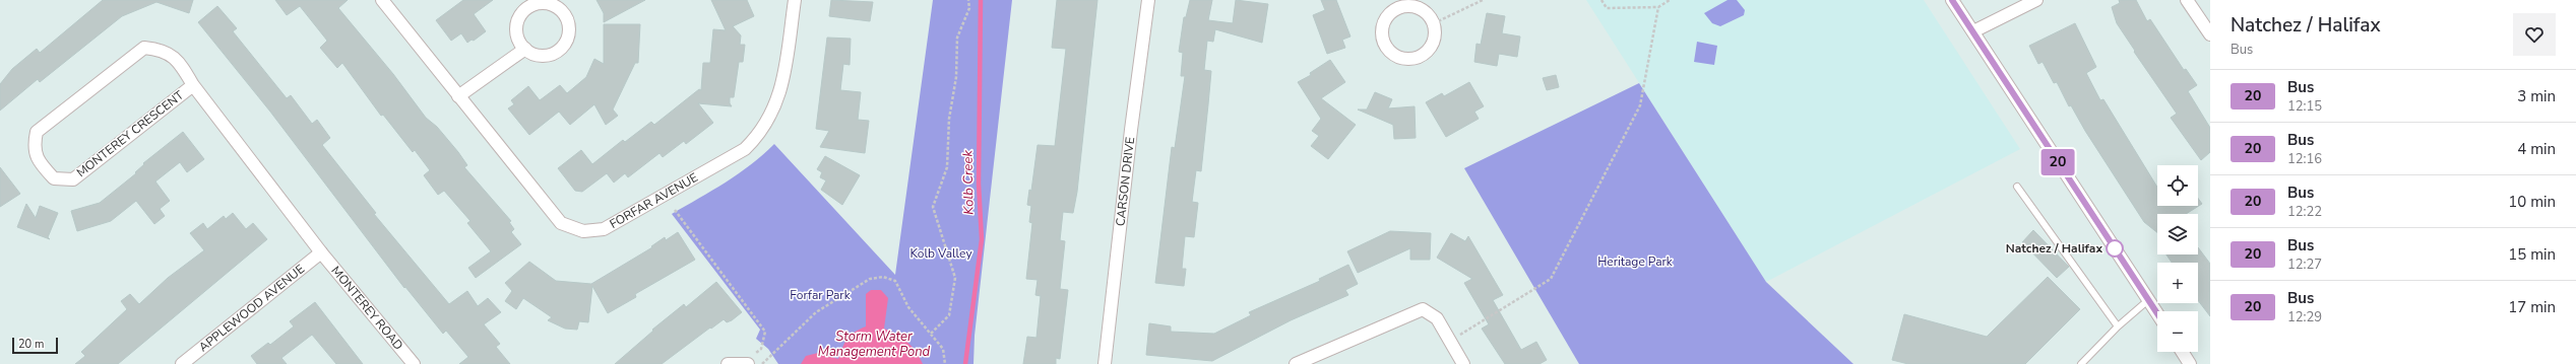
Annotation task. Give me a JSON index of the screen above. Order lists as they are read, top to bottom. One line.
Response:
{"streets":{"street":["MONTEREY CRESCENT","CARSON DRIVE","FORFAR AVENUE","APPLEWOOD AVENUE","MONTEREY ROAD"]},"crossings":[["MONTEREY CRESCENT","APPLEWOOD AVENUE"],["MONTEREY CRESCENT","MONTEREY ROAD"],["APPLEWOOD AVENUE","MONTEREY ROAD"]],"water":["Kolb Creek","Storm Water Management Pond"],"parks":["Kolb Valley","Heritage Park","Forfar Park"],"places":["Natchez / Halifax"],"lines":["bus line 20"],"scale_bar":"20 m","page":{"on_map":"20","heading":["Natchez / Halifax","Bus"],"list":[{"mark":"20","name":"Bus","note":"12:15","value":"3 min"},{"mark":"20","name":"Bus","note":"12:16","value":"4 min"},{"mark":"20","name":"Bus","note":"12:22","value":"10 min"},{"mark":"20","name":"Bus","note":"12:27","value":"15 min"},{"mark":"20","name":"Bus","note":"12:29","value":"17 min"}],"map_buttons":["+","−"],"scale":"20 m"}}
